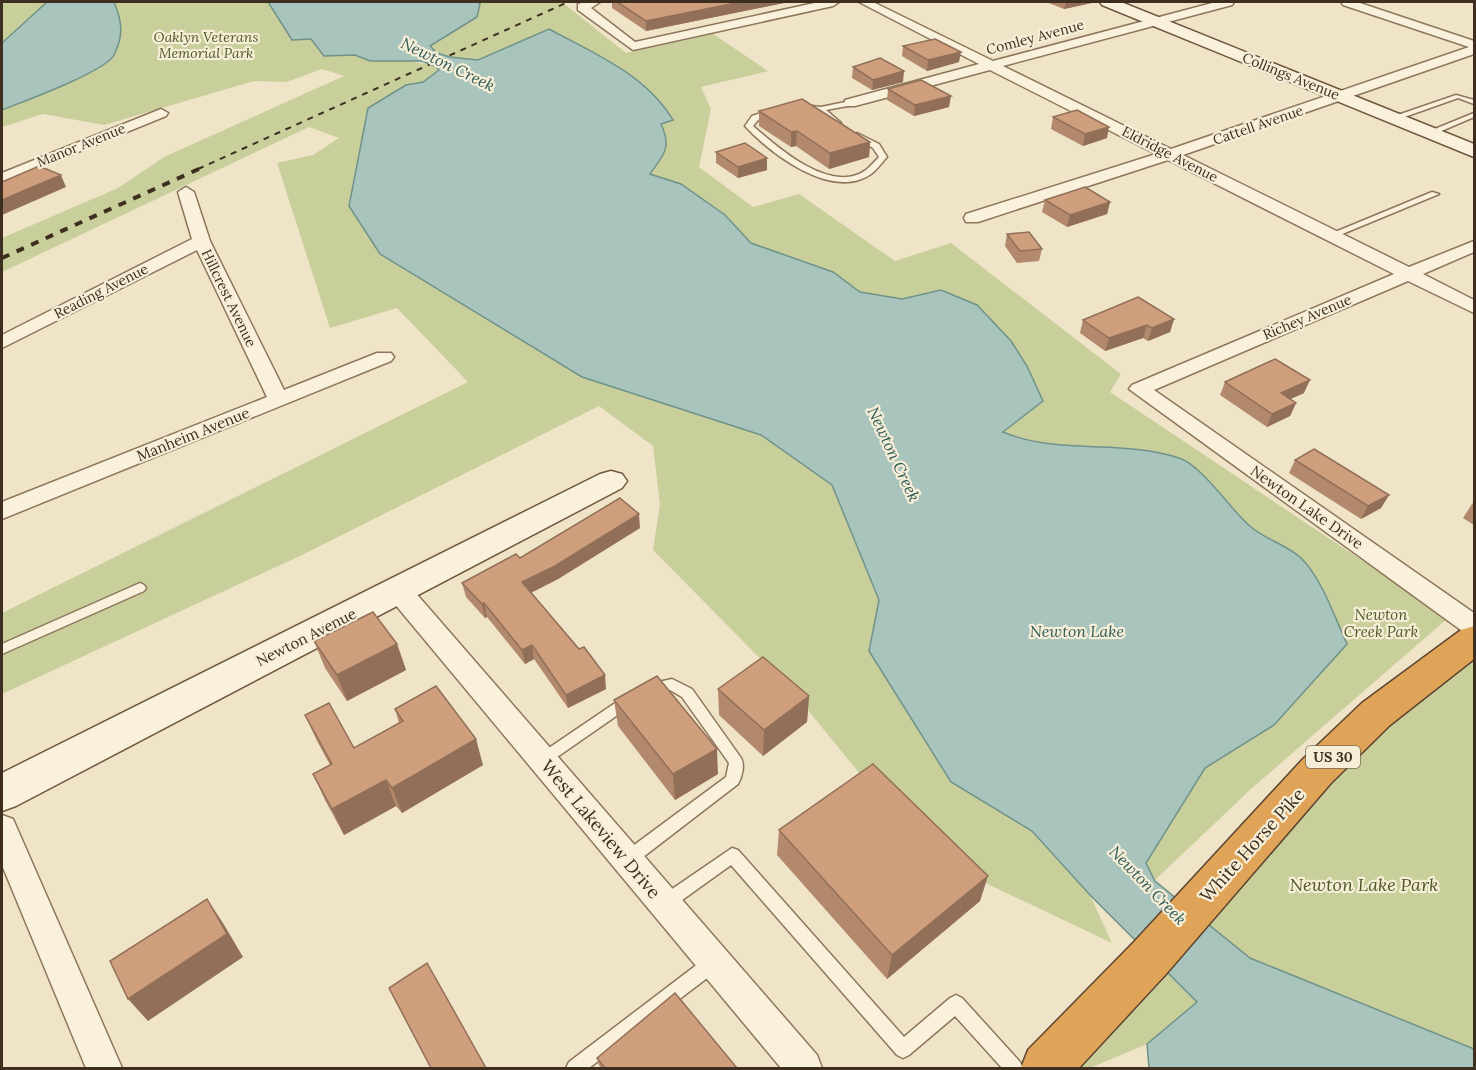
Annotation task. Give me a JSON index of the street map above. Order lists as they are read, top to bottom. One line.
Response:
{"streets":{"highway":["US 30","White Horse Pike"],"main road":["Collings Avenue","Newton Avenue"],"street":["Comley Avenue","Cattell Avenue","Manor Avenue","Eldridge Avenue","Reading Avenue","Hillcrest Avenue","Richey Avenue","Manheim Avenue","Newton Lake Drive","West Lakeview Drive"]},"crossings":[["Comley Avenue","Collings Avenue"],["Comley Avenue","Eldridge Avenue"],["Collings Avenue","Cattell Avenue"],["Cattell Avenue","Eldridge Avenue"],["Eldridge Avenue","Richey Avenue"],["Reading Avenue","Hillcrest Avenue"],["Hillcrest Avenue","Manheim Avenue"],["Richey Avenue","Newton Lake Drive"],["Newton Avenue","West Lakeview Drive"]],"water":["Newton Creek","Newton Lake"],"parks":["Oaklyn Veterans Memorial Park","Newton Creek Park","Newton Lake Park"]}
